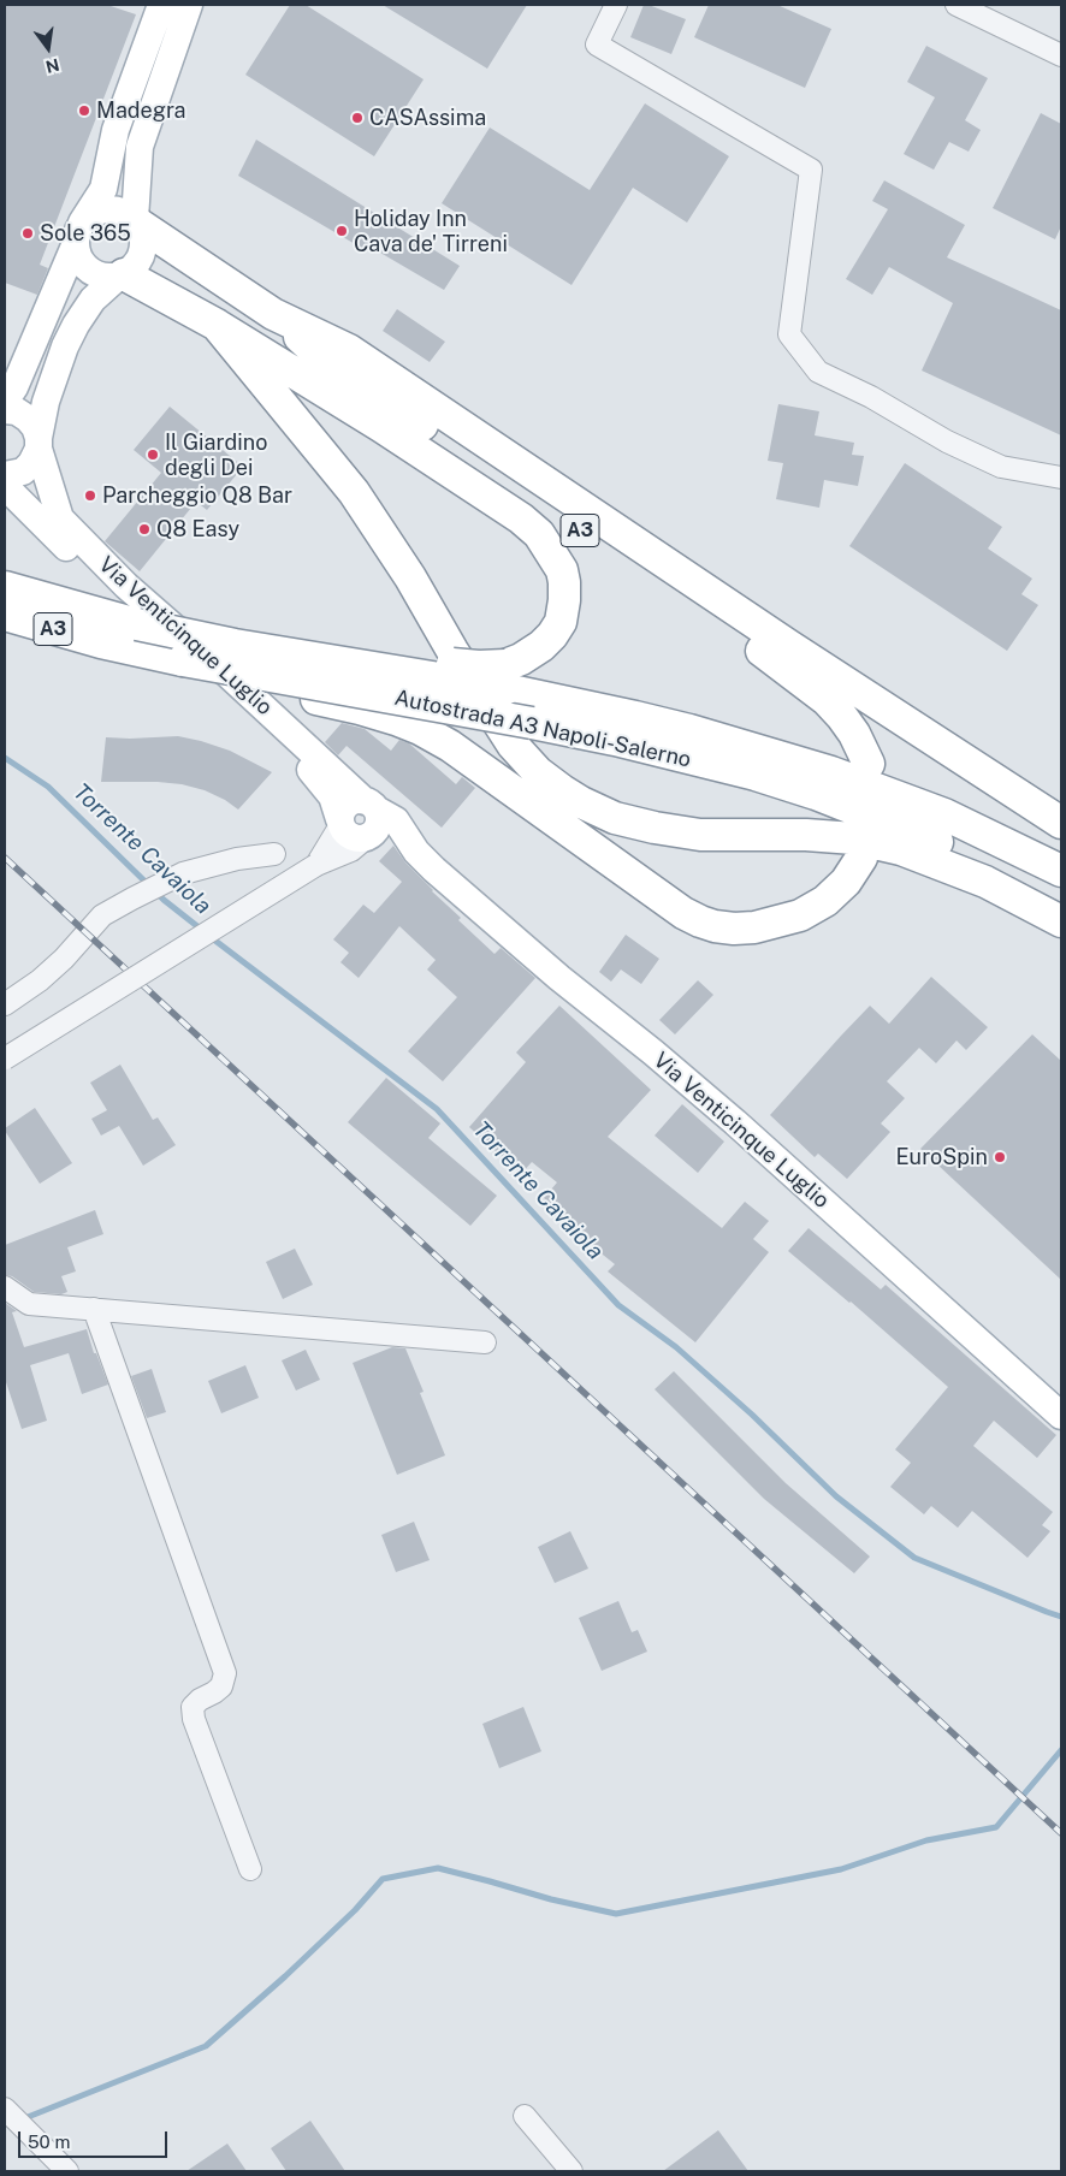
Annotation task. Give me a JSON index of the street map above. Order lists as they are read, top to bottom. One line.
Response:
{"streets":{"highway":["A3","Autostrada A3 Napoli-Salerno"],"main road":["Via Venticinque Luglio"]},"crossings":[["A3","Autostrada A3 Napoli-Salerno"]],"water":["Torrente Cavaiola"],"places":["Madegra","CASAssima","Holiday Inn Cava de' Tirreni","Sole 365","Il Giardino degli Dei","Parcheggio Q8 Bar","Q8 Easy","EuroSpin"],"scale_bar":"50 m","north":"bottom"}
